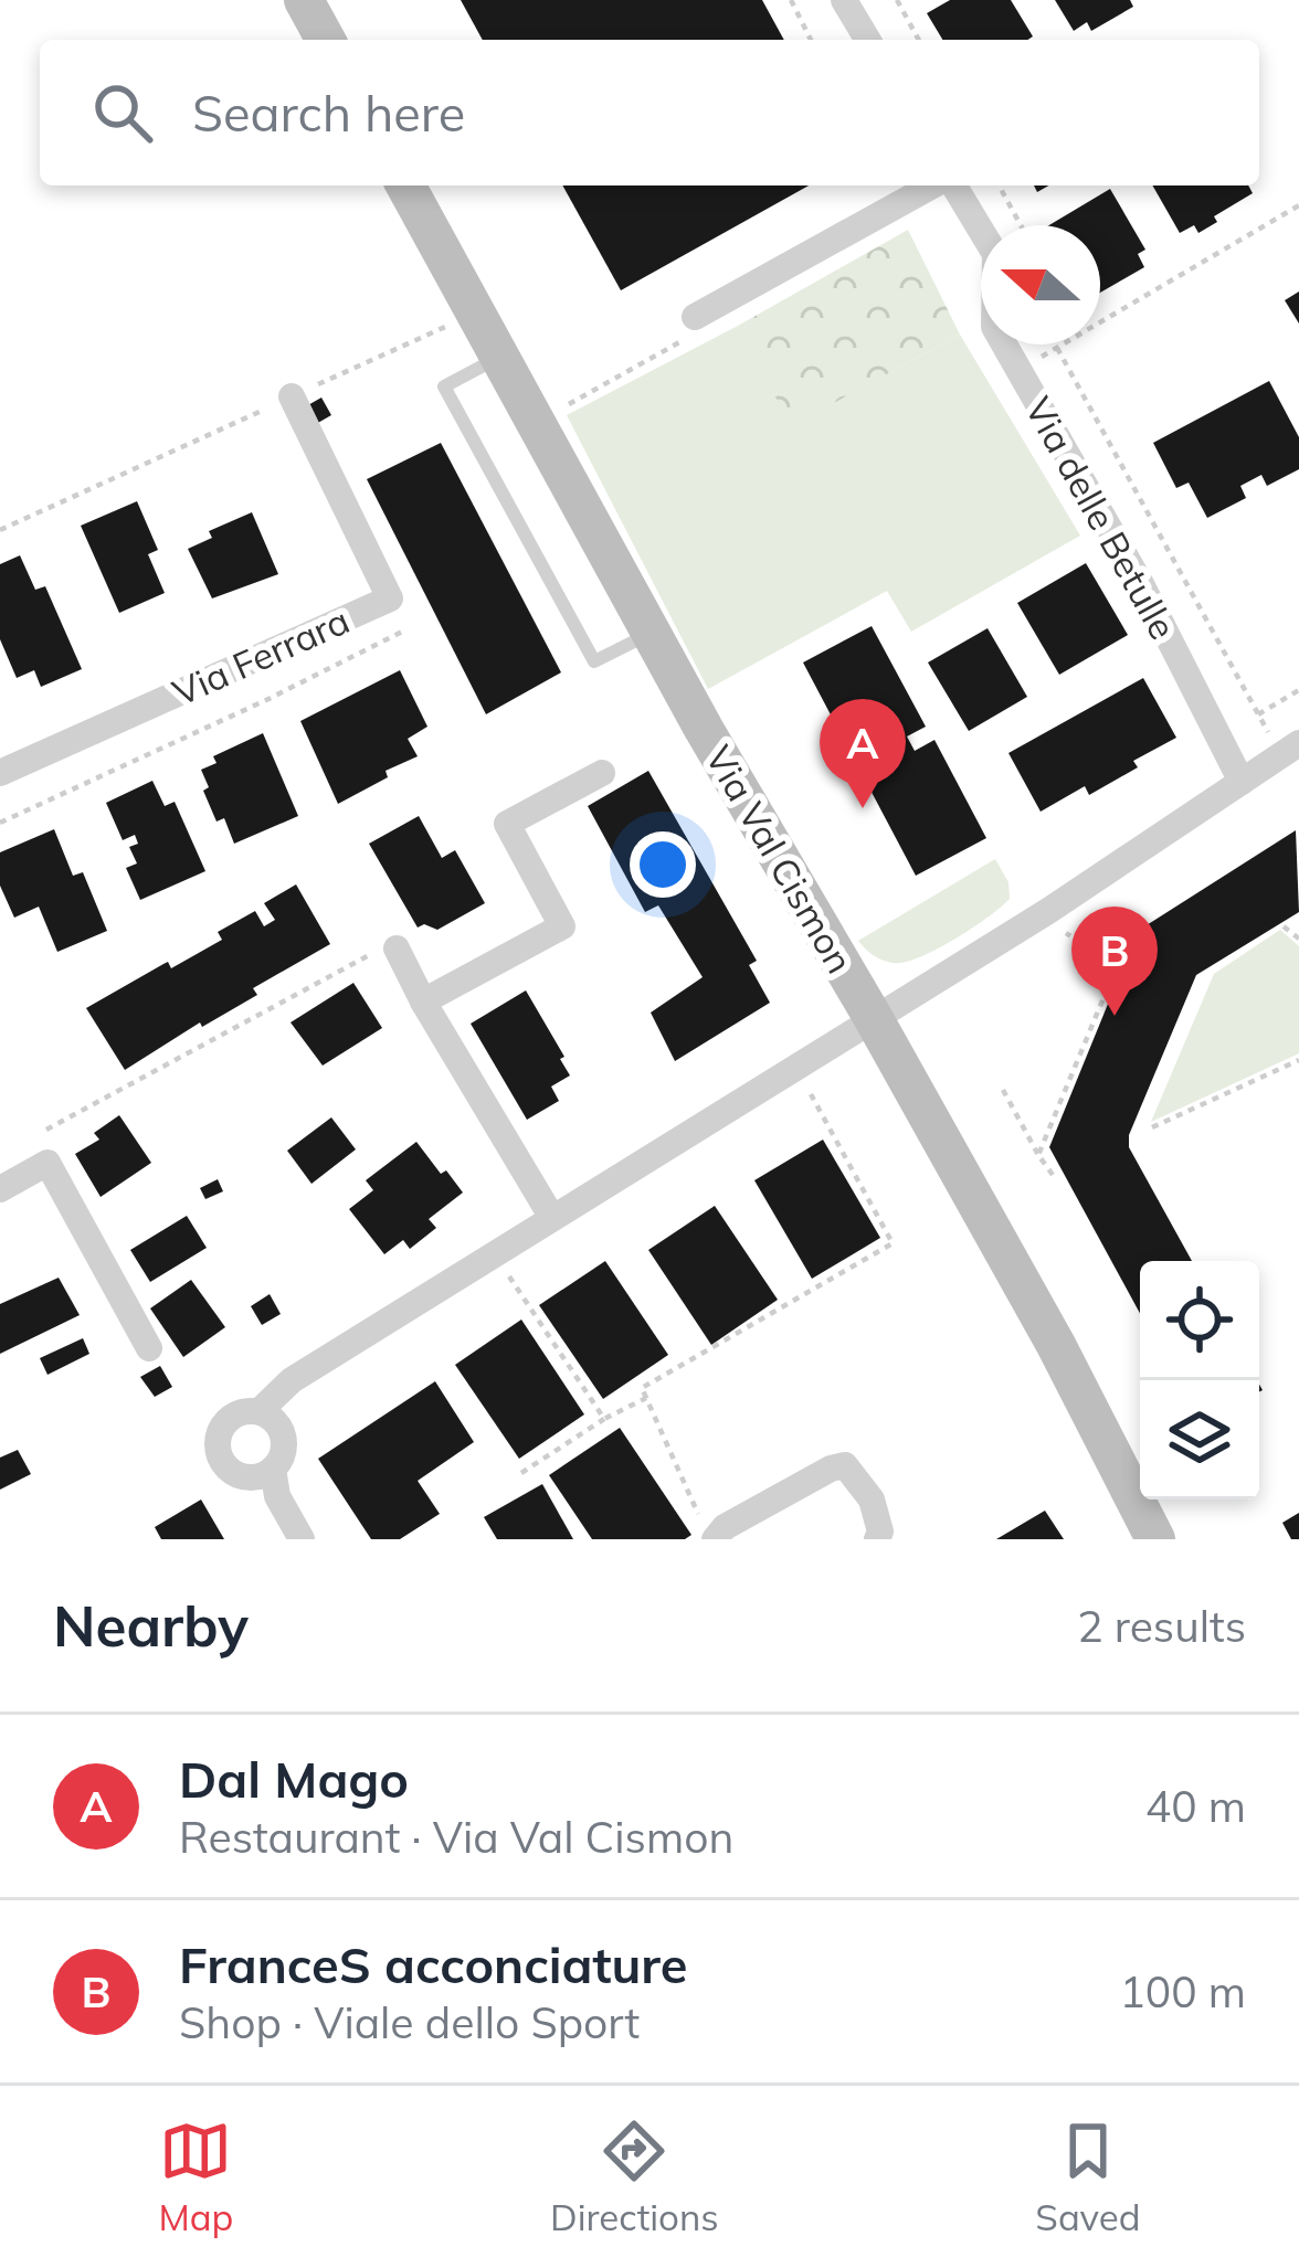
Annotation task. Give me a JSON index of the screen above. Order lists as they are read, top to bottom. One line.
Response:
{"streets":{"main road":["Via Val Cismon"],"street":["Via delle Betulle","Via Ferrara"]},"north":"left","page":{"search":"Search here","pins":["A","B"],"heading":["Nearby","2 results"],"list":[{"mark":"A","name":"Dal Mago","note":"Restaurant · Via Val Cismon","value":"40 m"},{"mark":"B","name":"FranceS acconciature","note":"Shop · Viale dello Sport","value":"100 m"}],"nav":["Map","Directions","Saved"]}}
